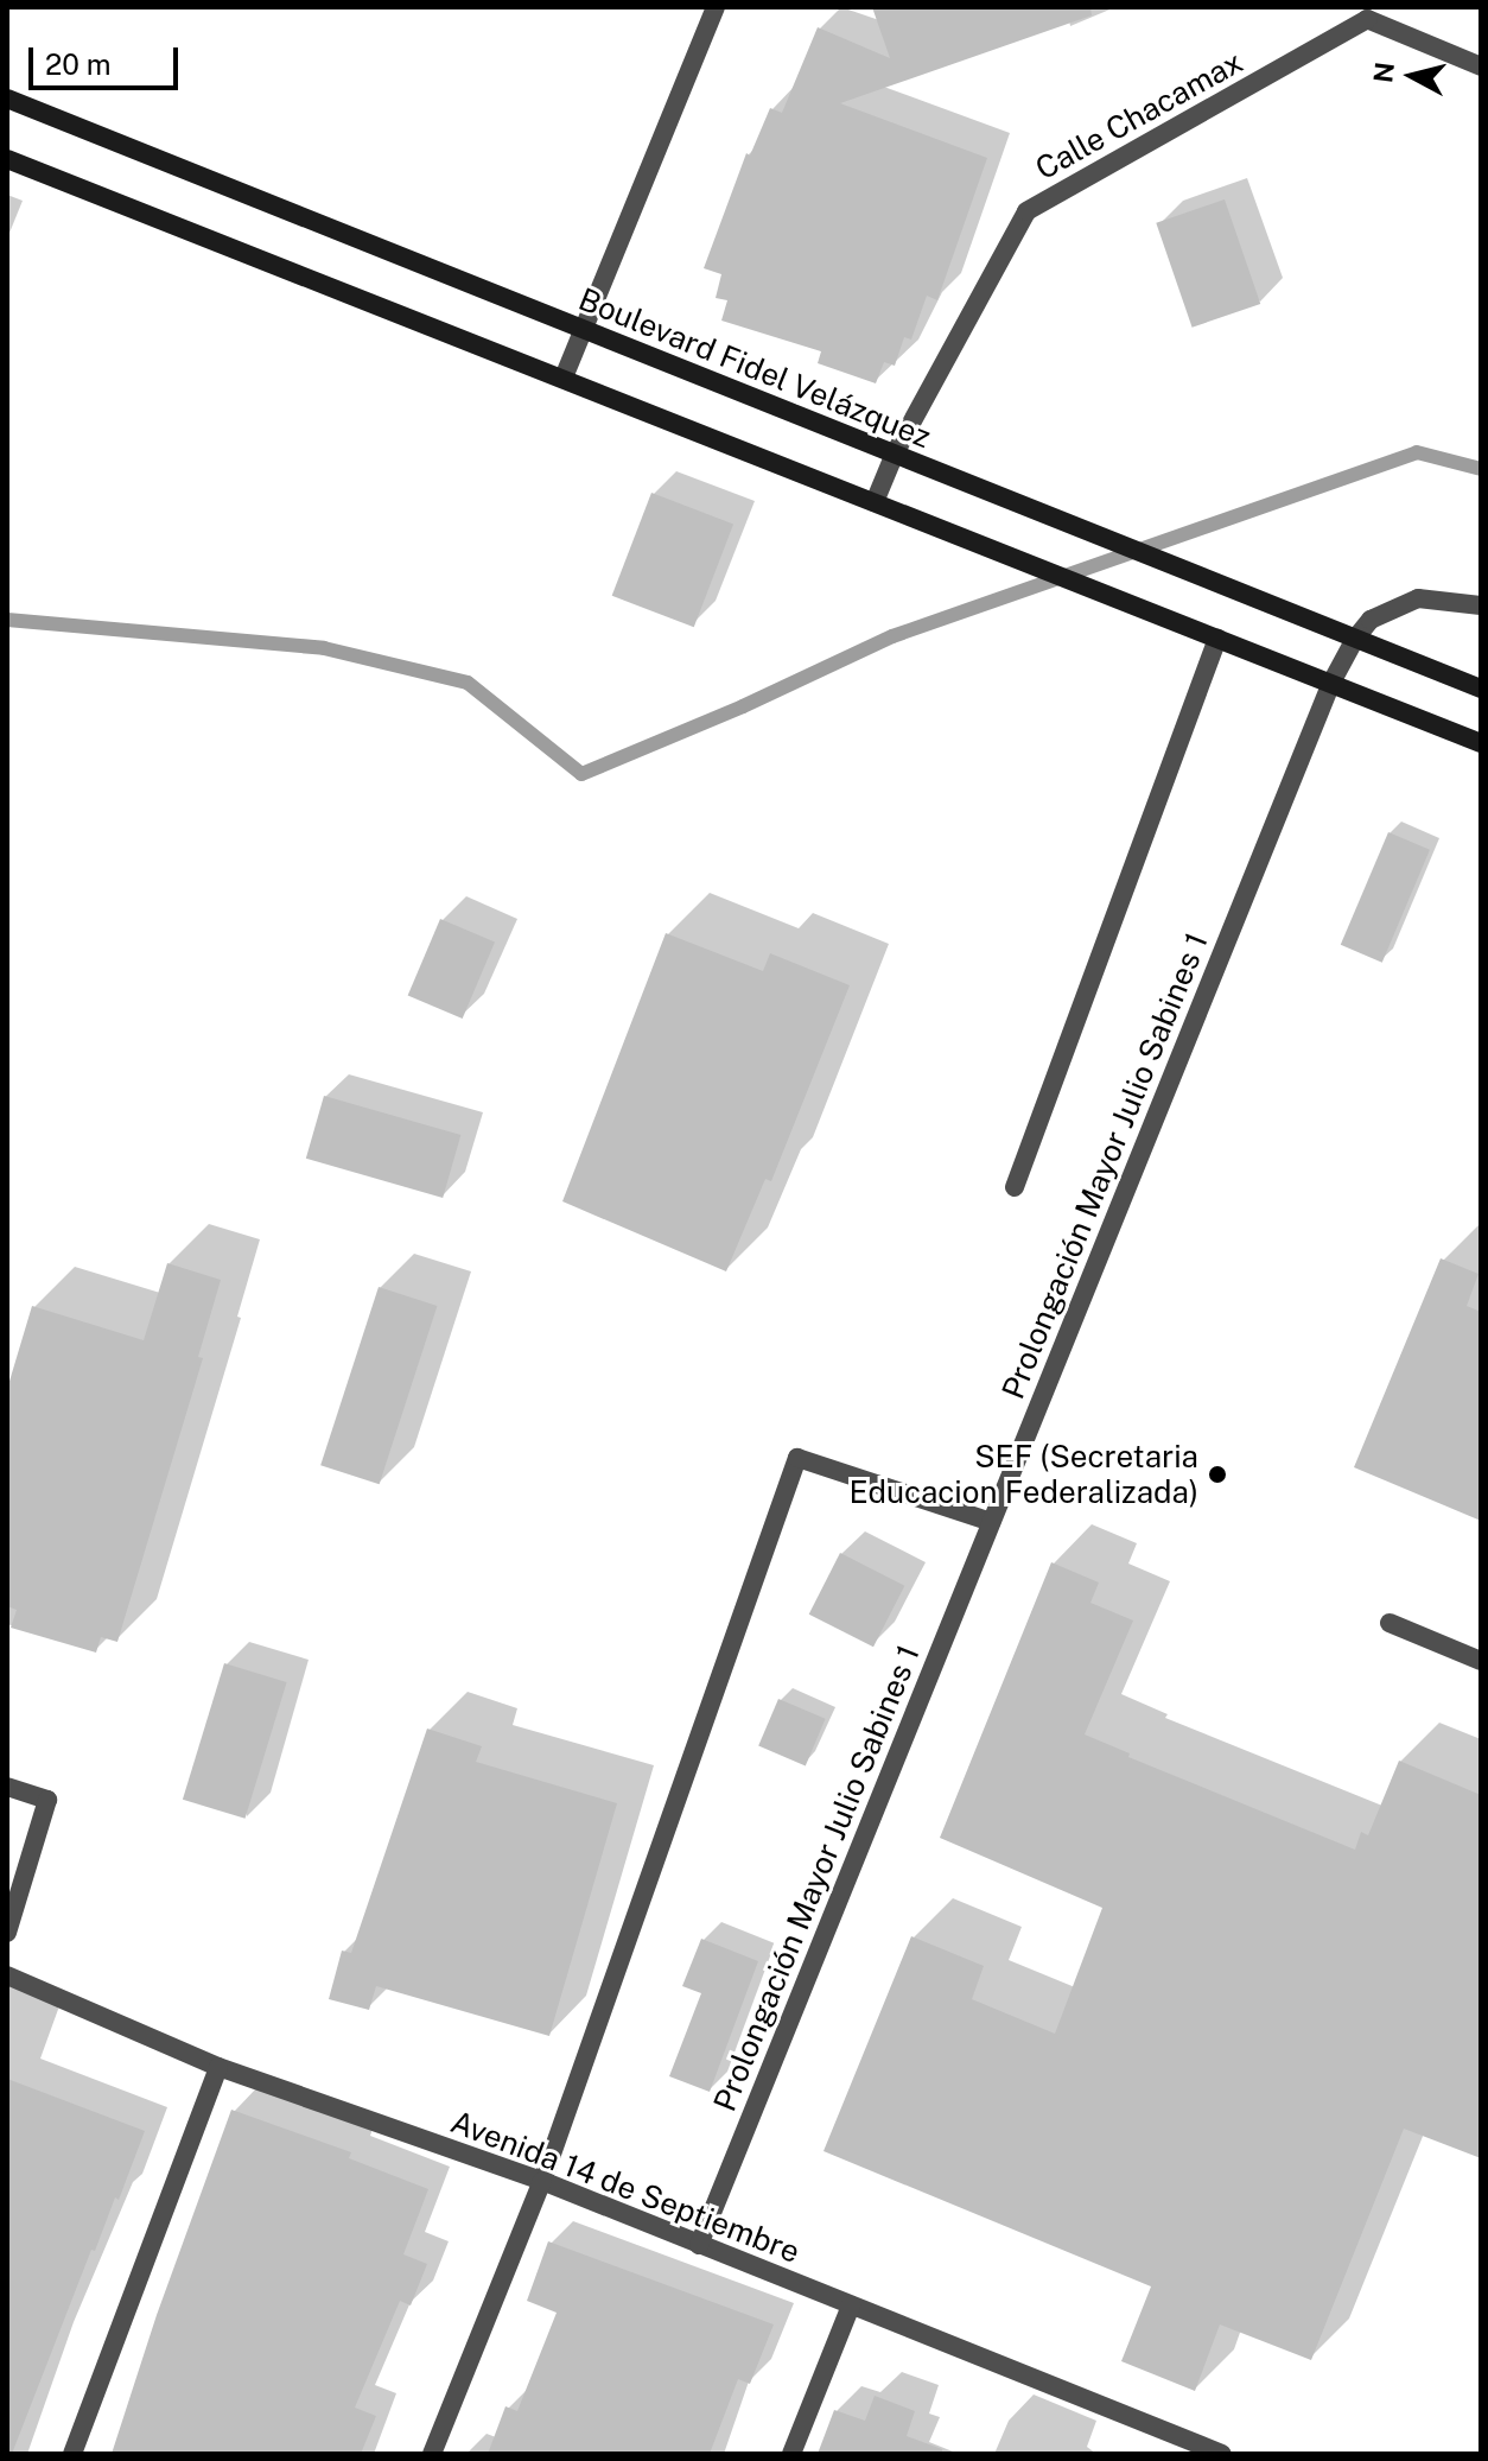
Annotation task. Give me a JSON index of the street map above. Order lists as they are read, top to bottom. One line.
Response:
{"streets":{"main road":["Boulevard Fidel Velázquez"],"street":["Calle Chacamax","Prolongación Mayor Julio Sabines 1","Avenida 14 de Septiembre"]},"crossings":[["Calle Chacamax","Boulevard Fidel Velázquez"],["Boulevard Fidel Velázquez","Prolongación Mayor Julio Sabines 1"],["Prolongación Mayor Julio Sabines 1","Avenida 14 de Septiembre"]],"places":["SEF (Secretaria Educacion Federalizada)"],"scale_bar":"20 m","north":"left"}
